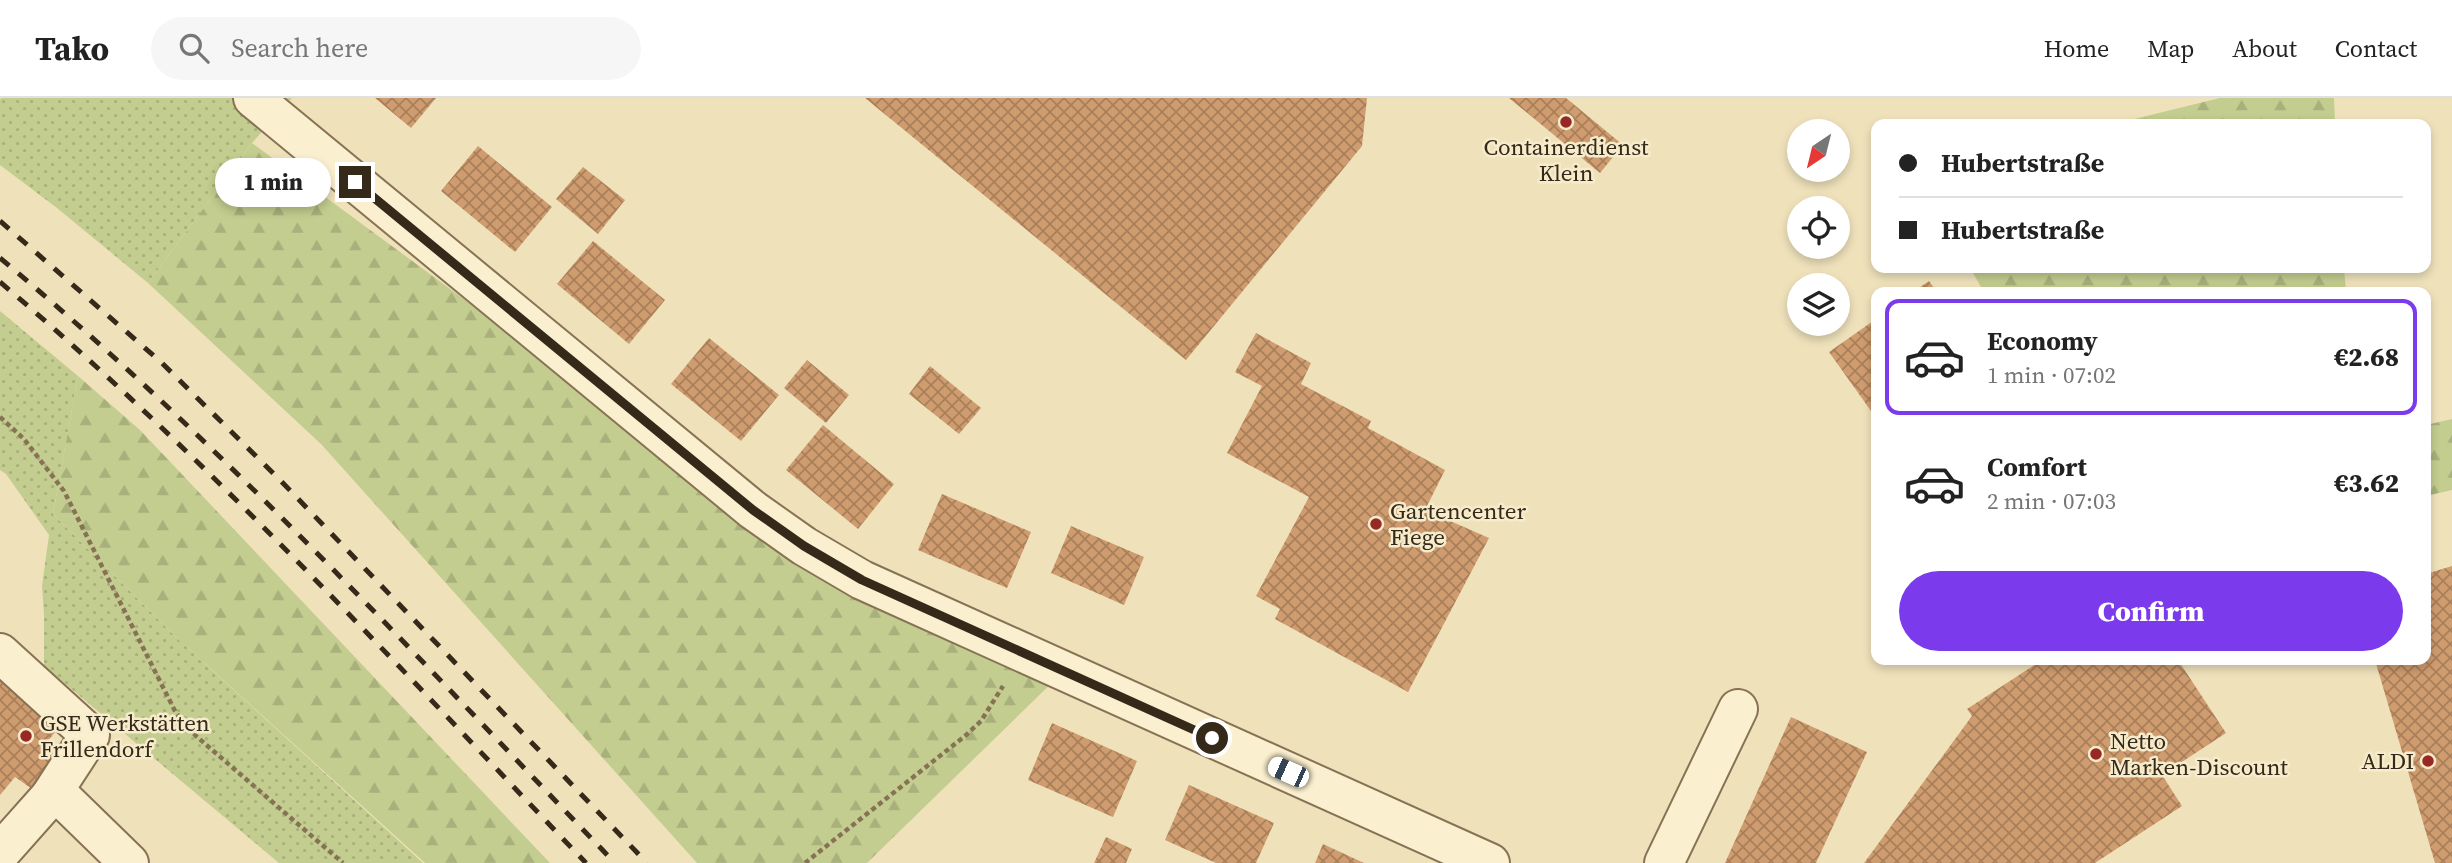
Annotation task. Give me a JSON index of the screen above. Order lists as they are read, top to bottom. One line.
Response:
{"places":["Containerdienst Klein","Gartencenter Fiege","GSE Werkstätten Frillendorf","Netto Marken-Discount","ALDI"],"north":"bottom left","page":{"header":"Tako","search":"Search here","nav":["Home","Map","About","Contact"],"banner":["Hubertstraße","Hubertstraße"],"bubble":"1 min","list":[{"name":"Economy","note":"1 min · 07:02","value":"€2.68"},{"name":"Comfort","note":"2 min · 07:03","value":"€3.62"}],"buttons":"Confirm"}}
